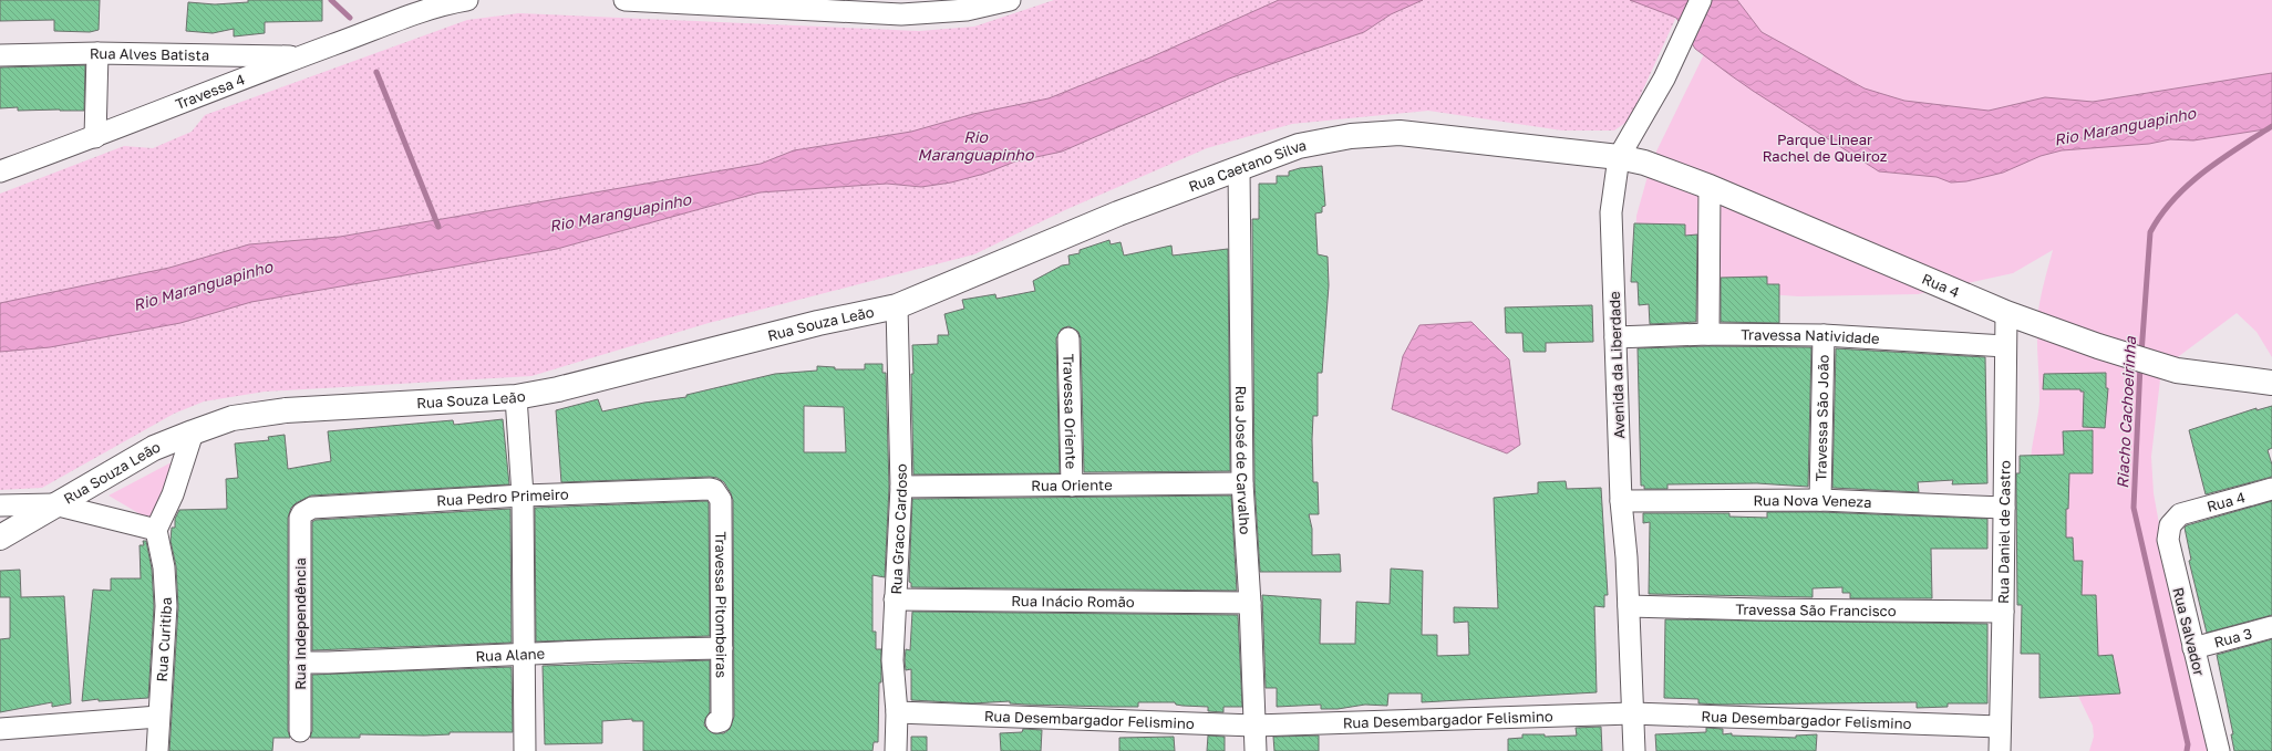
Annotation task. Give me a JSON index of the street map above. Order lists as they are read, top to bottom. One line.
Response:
{"streets":{"main road":["Rua Caetano Silva","Rua 4","Rua Souza Leão"],"street":["Rua Alves Batista","Travessa 4","Travessa Natividade","Avenida da Liberdade","Travessa Oriente","Travessa São João","Rua José de Carvalho","Rua Oriente","Rua Pedro Primeiro","Rua Nova Veneza","Rua Graco Cardoso","Rua Daniel de Castro","Rua Inácio Romão","Travessa Pitombeiras","Travessa São Francisco","Rua Independência","Rua Salvador","Rua 3","Rua Curitiba","Rua Alane","Rua Desembargador Felismino"]},"crossings":[["Rua Alves Batista","Travessa 4"],["Rua Caetano Silva","Rua 4"],["Rua Caetano Silva","Rua Souza Leão"],["Rua Caetano Silva","Avenida da Liberdade"],["Rua Caetano Silva","Rua José de Carvalho"],["Rua Caetano Silva","Rua Graco Cardoso"],["Rua 4","Avenida da Liberdade"],["Rua 4","Rua Daniel de Castro"],["Rua 4","Rua Salvador"],["Rua Souza Leão","Rua Graco Cardoso"],["Travessa Natividade","Avenida da Liberdade"],["Travessa Natividade","Travessa São João"],["Travessa Natividade","Rua Daniel de Castro"],["Avenida da Liberdade","Rua Nova Veneza"],["Avenida da Liberdade","Travessa São Francisco"],["Avenida da Liberdade","Rua Desembargador Felismino"],["Travessa Oriente","Rua Oriente"],["Travessa São João","Rua Nova Veneza"],["Rua José de Carvalho","Rua Oriente"],["Rua José de Carvalho","Rua Inácio Romão"],["Rua José de Carvalho","Rua Desembargador Felismino"],["Rua Oriente","Rua Graco Cardoso"],["Rua Pedro Primeiro","Travessa Pitombeiras"],["Rua Pedro Primeiro","Rua Independência"],["Rua Nova Veneza","Rua Daniel de Castro"],["Rua Graco Cardoso","Rua Inácio Romão"],["Rua Graco Cardoso","Rua Desembargador Felismino"],["Rua Daniel de Castro","Travessa São Francisco"],["Rua Daniel de Castro","Rua Desembargador Felismino"],["Travessa Pitombeiras","Rua Alane"],["Rua Independência","Rua Alane"],["Rua Salvador","Rua 3"]],"water":["Rio Maranguapinho","Riacho Cachoeirinha"],"parks":["Parque Linear Rachel de Queiroz"]}
